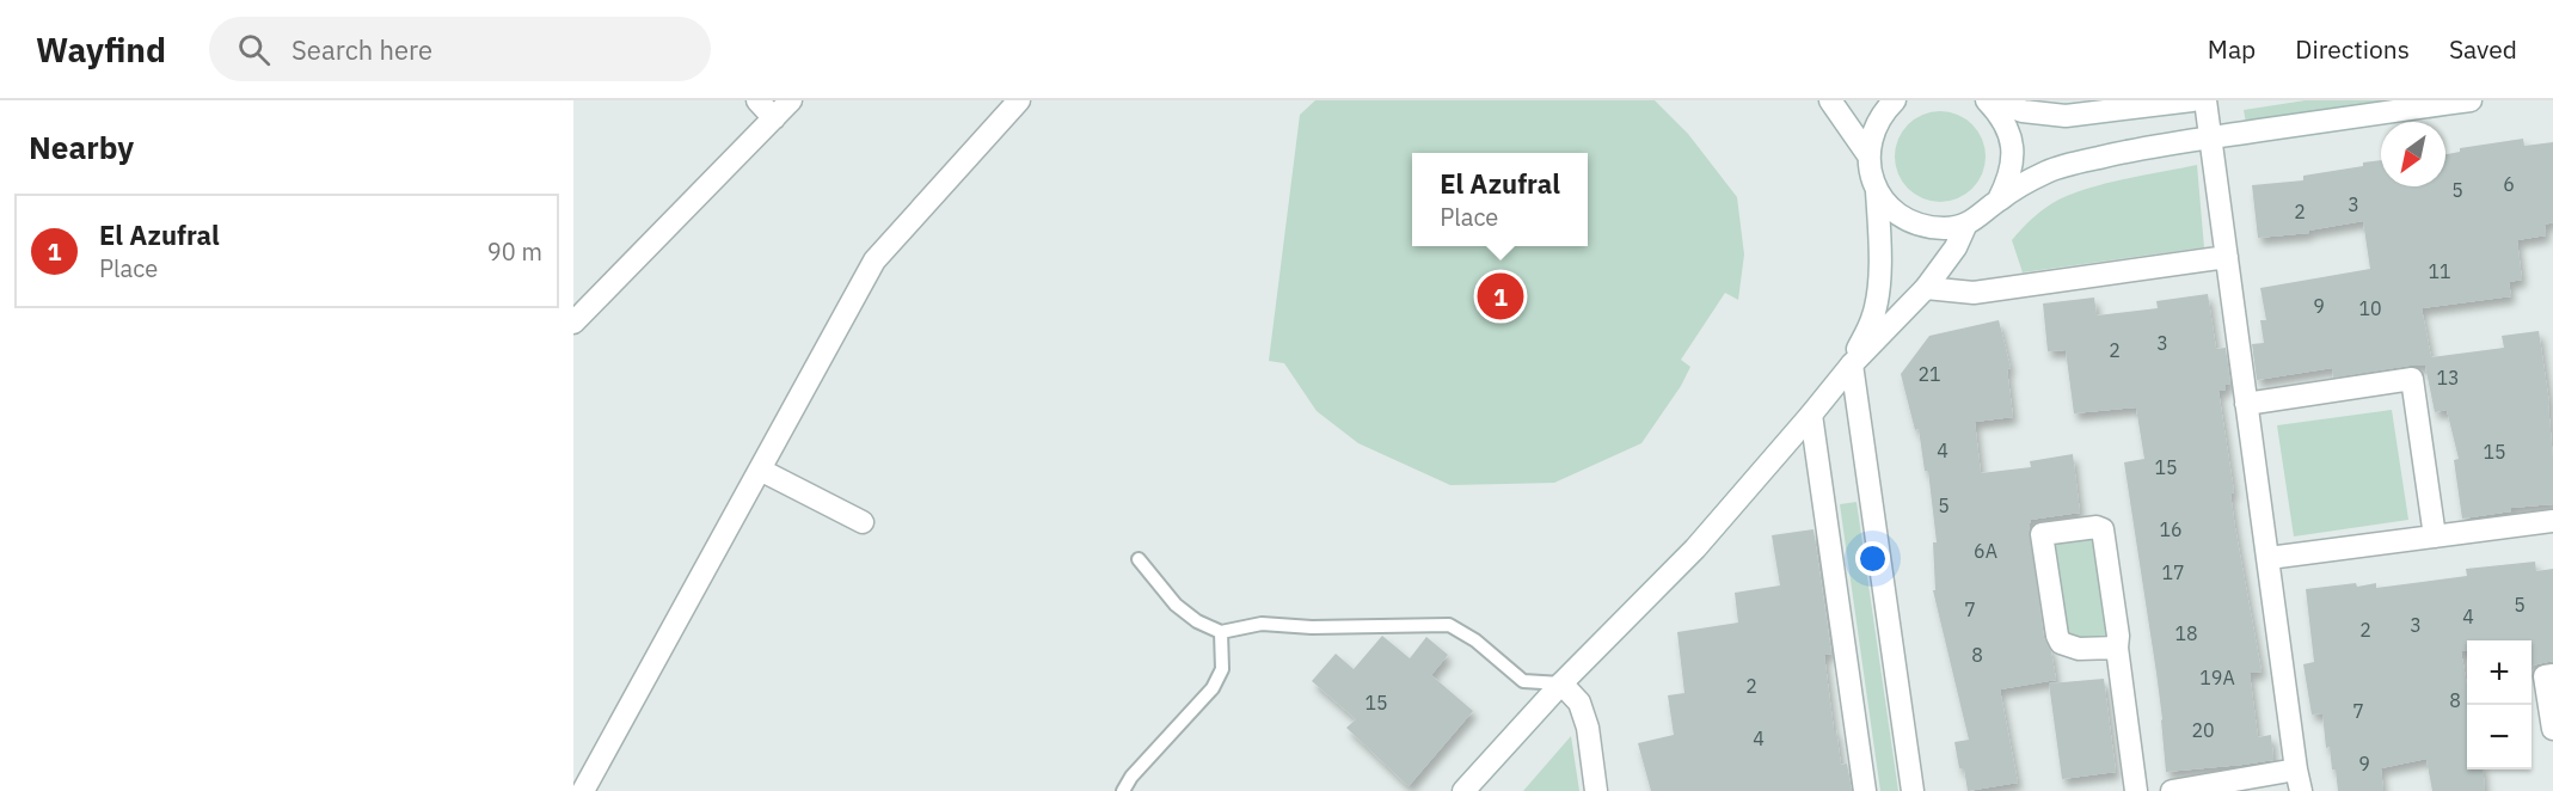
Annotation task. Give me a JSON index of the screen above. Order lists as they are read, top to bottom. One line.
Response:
{"house_numbers":["6","5","3","2","11","9","10","3","2","21","13","4","15","15","5","16","6A","17","5","7","4","3","2","18","8","19A","2","8","15","7","20","4","9"],"north":"bottom left","page":{"header":"Wayfind","search":"Search here","nav":["Map","Directions","Saved"],"heading":"Nearby","popup":["El Azufral","Place"],"list":[{"mark":"1","name":"El Azufral","note":"Place","value":"90 m"}],"pins":"1","map_buttons":["+","−"]}}
